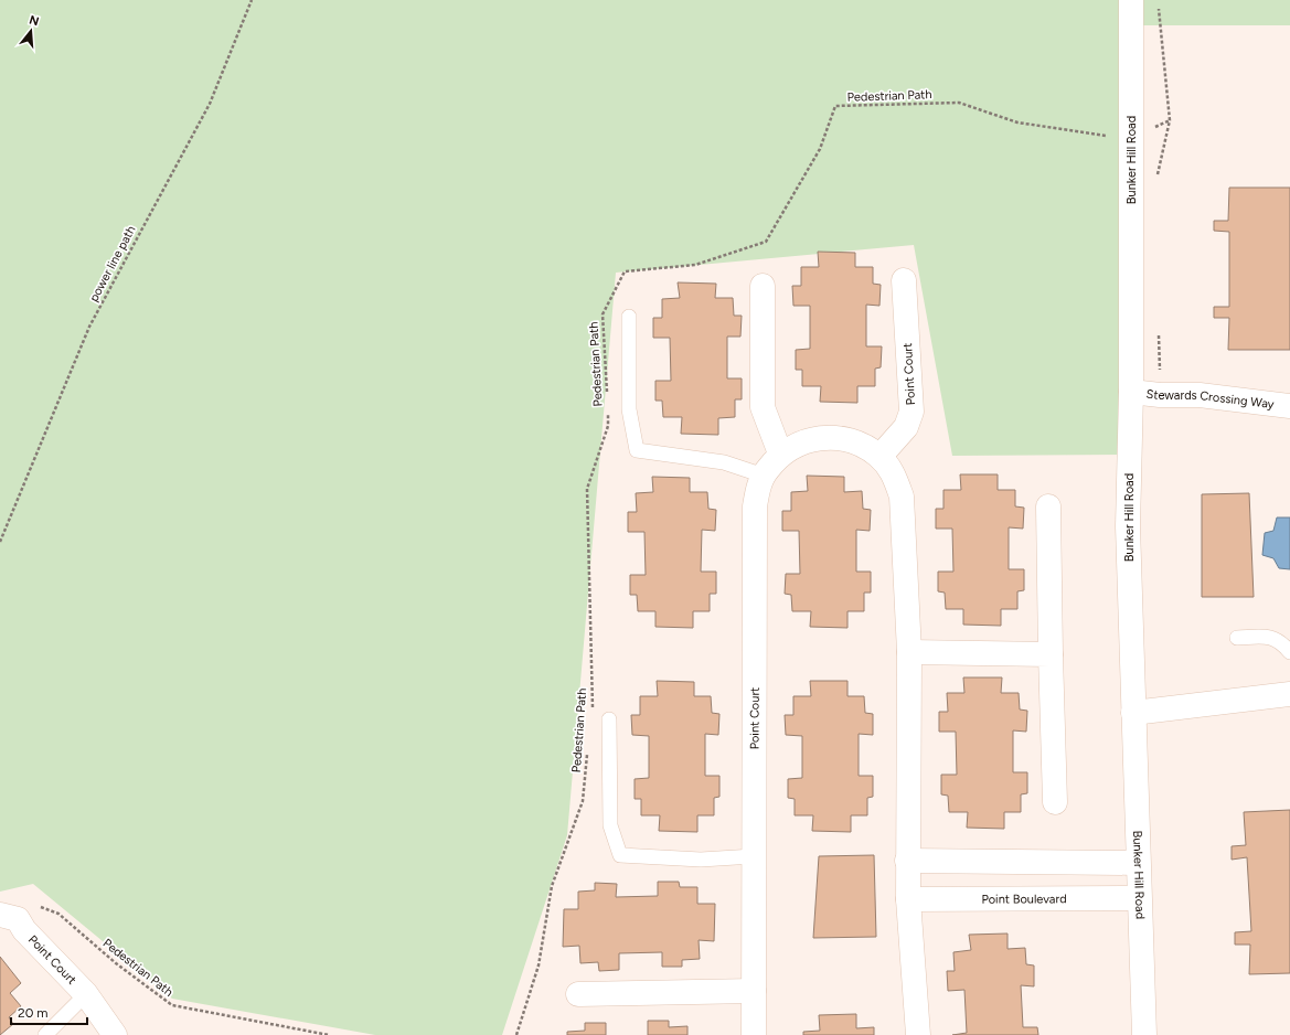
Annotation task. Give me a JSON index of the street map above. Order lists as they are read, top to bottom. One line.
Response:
{"streets":{"street":["Bunker Hill Road","Point Court","Stewards Crossing Way","Point Boulevard"],"path":["Pedestrian Path","power line path"]},"crossings":[["Pedestrian Path","Bunker Hill Road"],["Bunker Hill Road","Stewards Crossing Way"],["Bunker Hill Road","Point Boulevard"],["Point Court","Point Boulevard"]],"scale_bar":"20 m","north":"top"}
